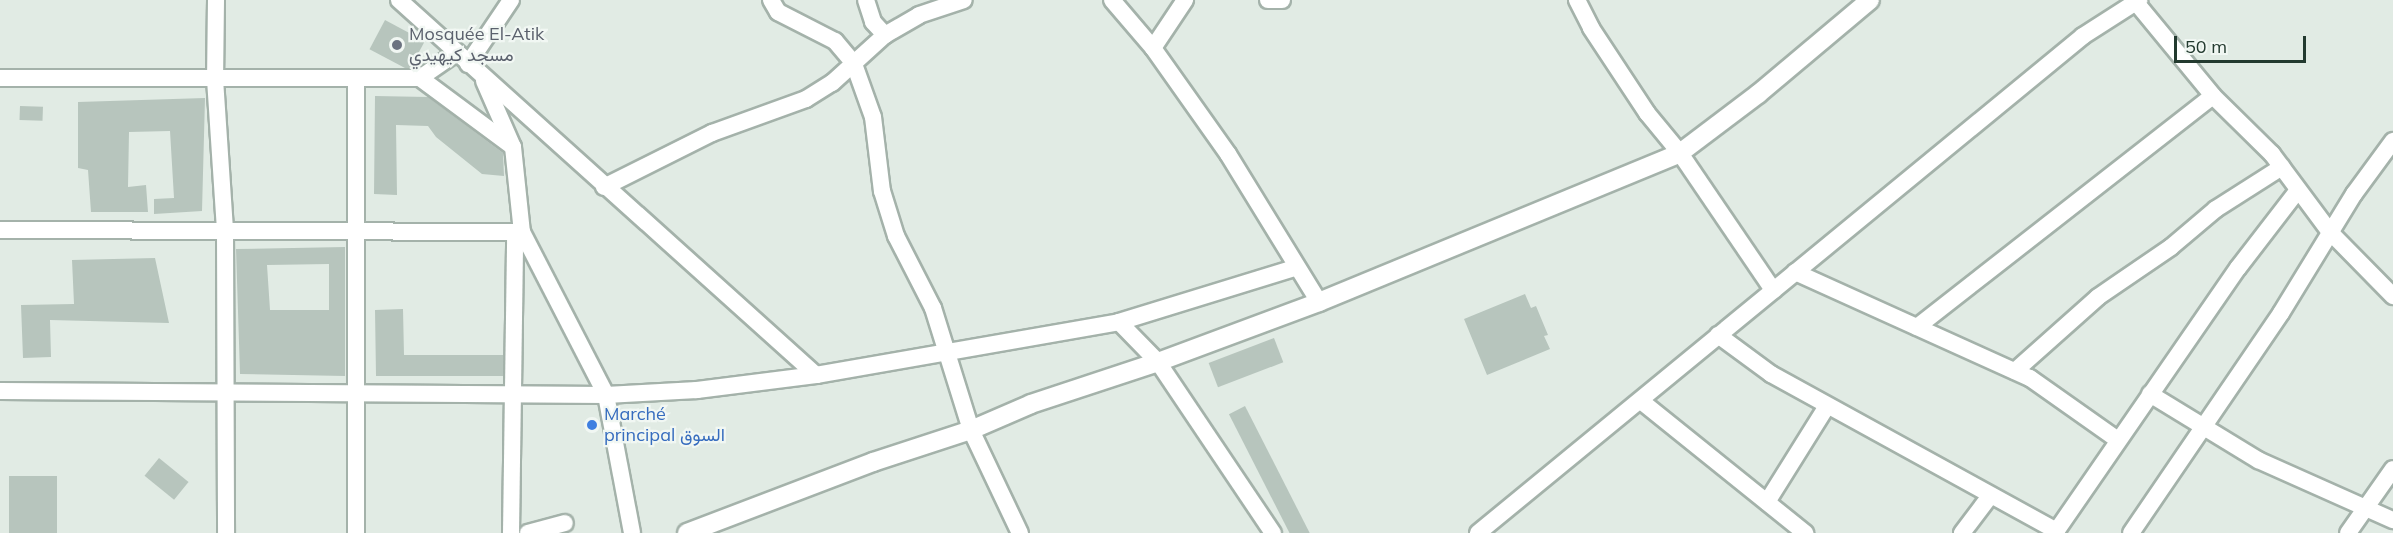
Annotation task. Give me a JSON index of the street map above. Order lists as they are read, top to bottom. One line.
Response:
{"places":["Mosquée El-Atik مسجد كيهيدي","Marché principal السوق"],"scale_bar":"50 m"}
